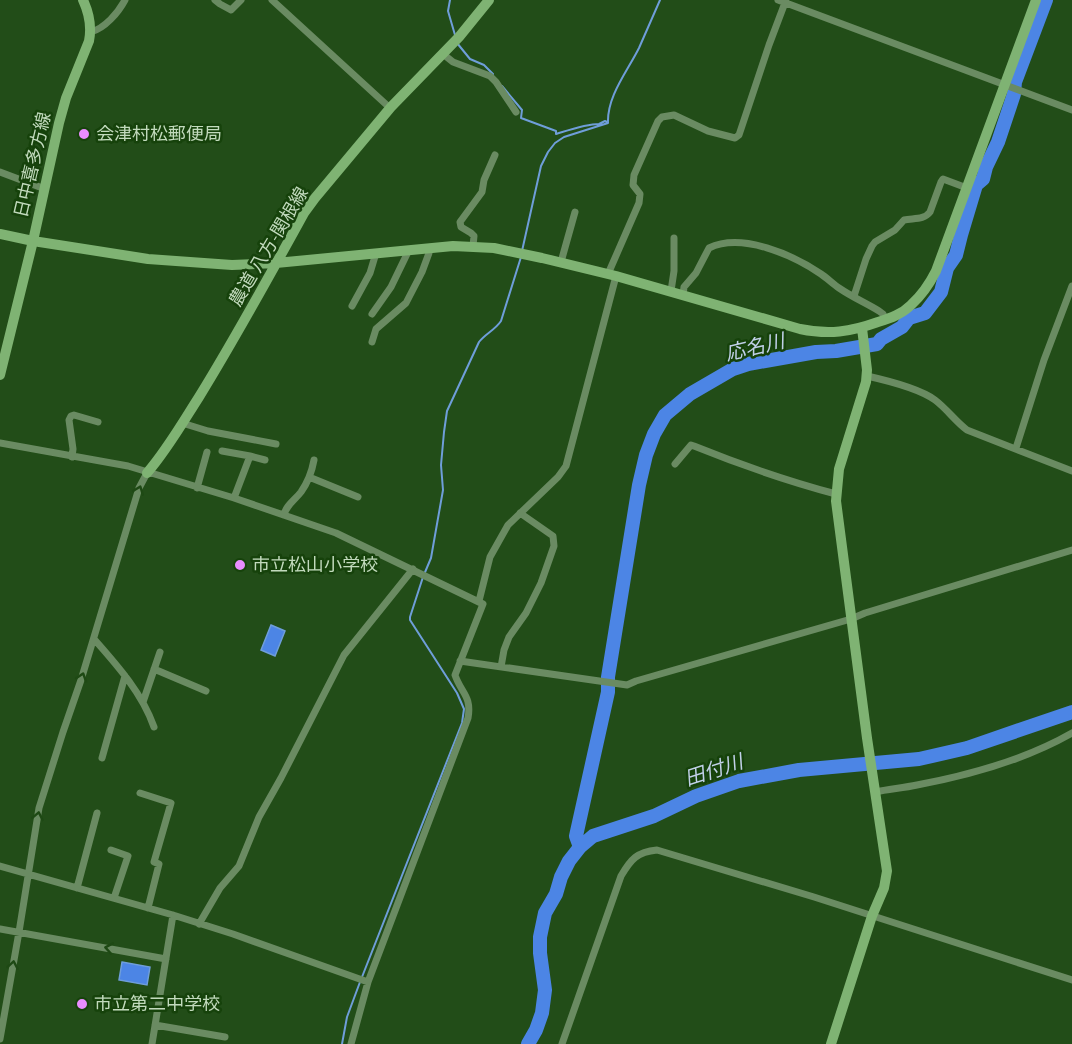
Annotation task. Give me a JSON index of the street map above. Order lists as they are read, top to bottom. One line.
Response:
{"streets":{"street":["日中喜多方線","農道 八方-関根線"]},"water":["応名川","田付川"],"places":["会津村松郵便局","市立松山小学校","市立第二中学校"]}
